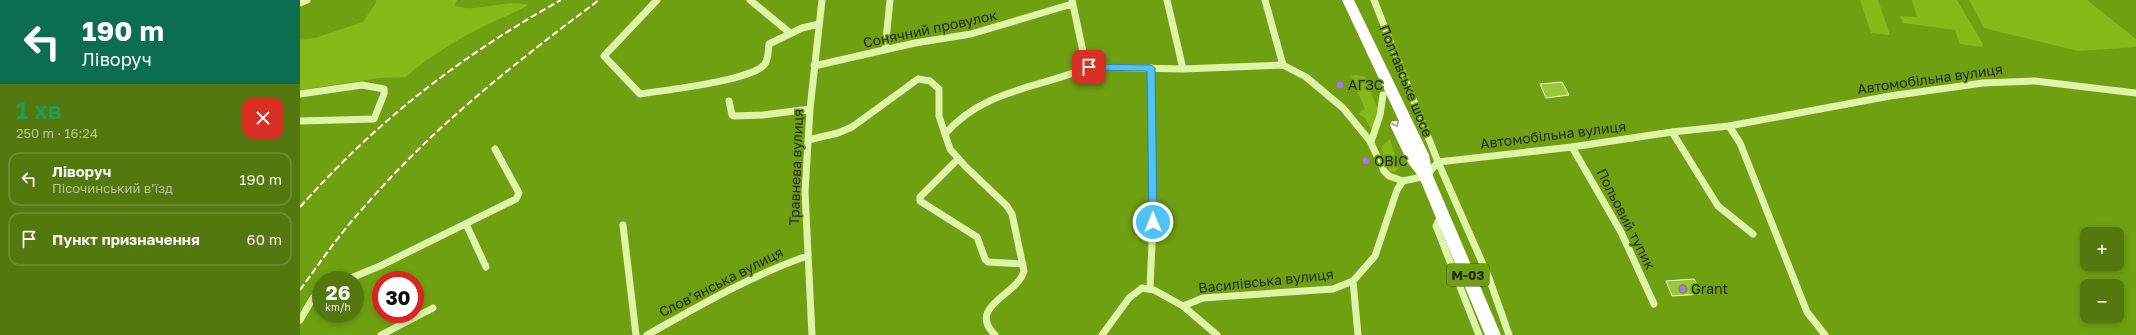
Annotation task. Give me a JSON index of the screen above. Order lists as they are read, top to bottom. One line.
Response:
{"streets":{"highway":["М-03"],"street":["Сонячний провулок","Автомобільна вулиця","Полтавське шосе","Травнева вулиця","Польовий тупик","Василівська вулиця","Слов’янська вулиця"]},"crossings":[["Сонячний провулок","Травнева вулиця"],["Автомобільна вулиця","Полтавське шосе"],["Автомобільна вулиця","Польовий тупик"],["Травнева вулиця","Слов’янська вулиця"]],"places":["АГЗС","ОВІС","Grant"],"page":{"turn":["190 m","Ліворуч"],"heading":["1 хв","250 m · 16:24"],"list":[{"name":"Ліворуч","note":"Пісочинський в’їзд","value":"190 m"},{"name":"Пункт призначення","value":"60 m"}],"map_buttons":["+","−"],"speed":"26 km/h","limit":"30"}}
